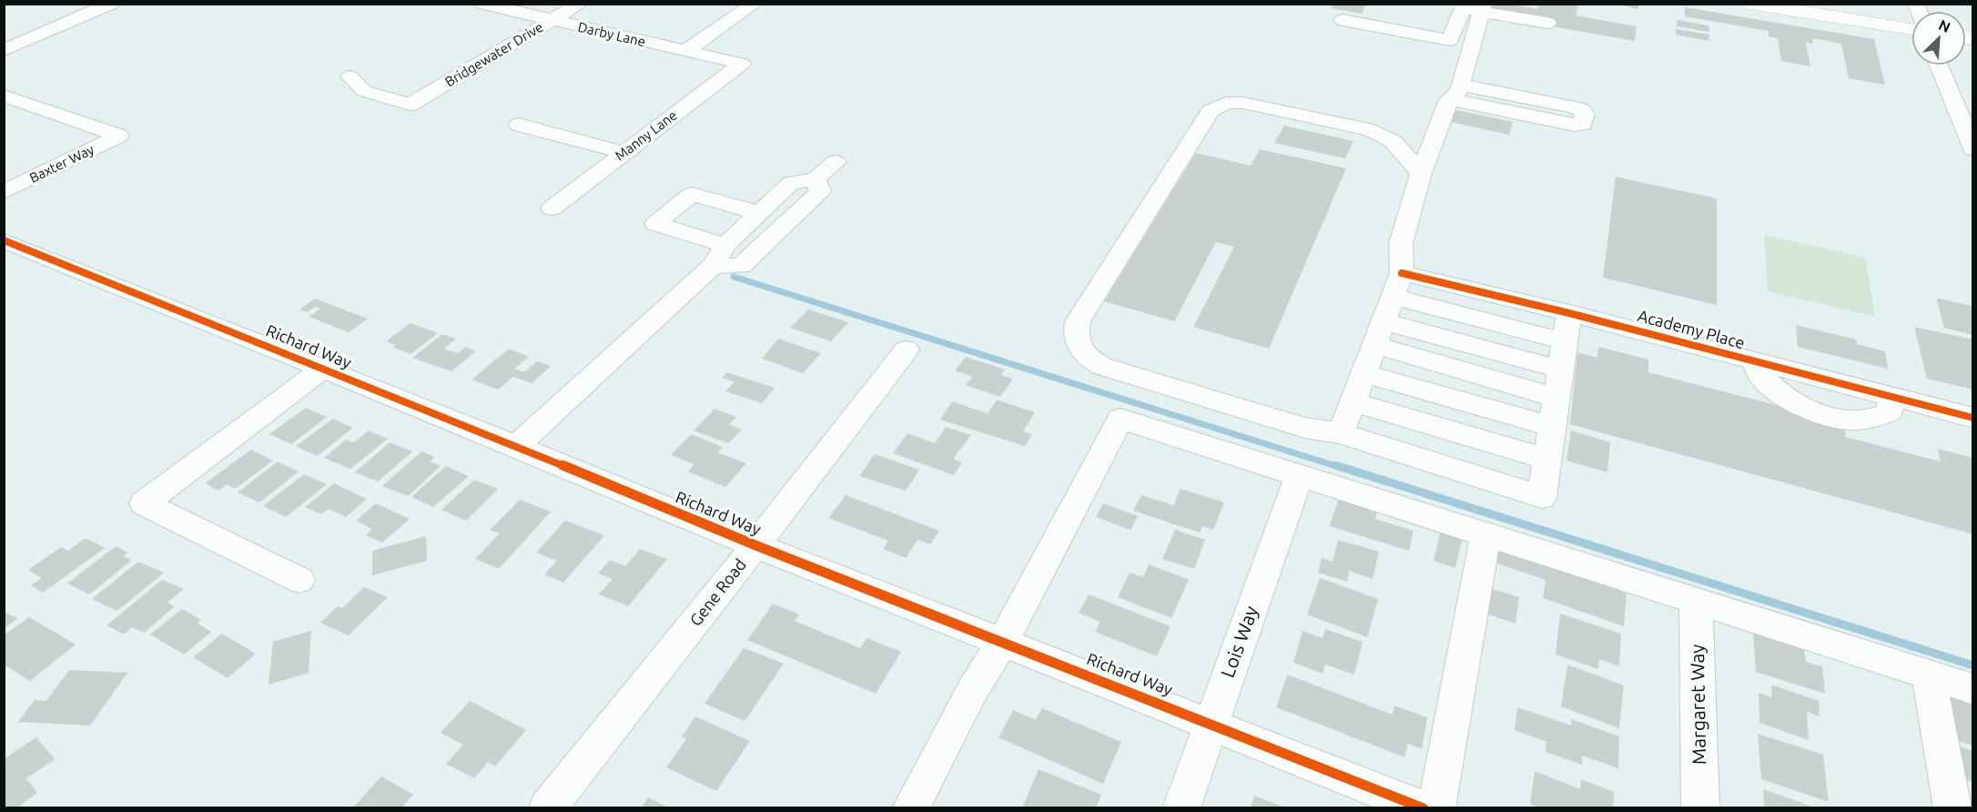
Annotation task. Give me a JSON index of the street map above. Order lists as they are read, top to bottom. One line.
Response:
{"streets":{"street":["Darby Lane","Bridgewater Drive","Manny Lane","Baxter Way","Academy Place","Richard Way","Gene Road","Lois Way","Margaret Way"]},"crossings":[["Darby Lane","Bridgewater Drive"],["Darby Lane","Manny Lane"],["Richard Way","Gene Road"],["Richard Way","Lois Way"]],"north":"top right"}
